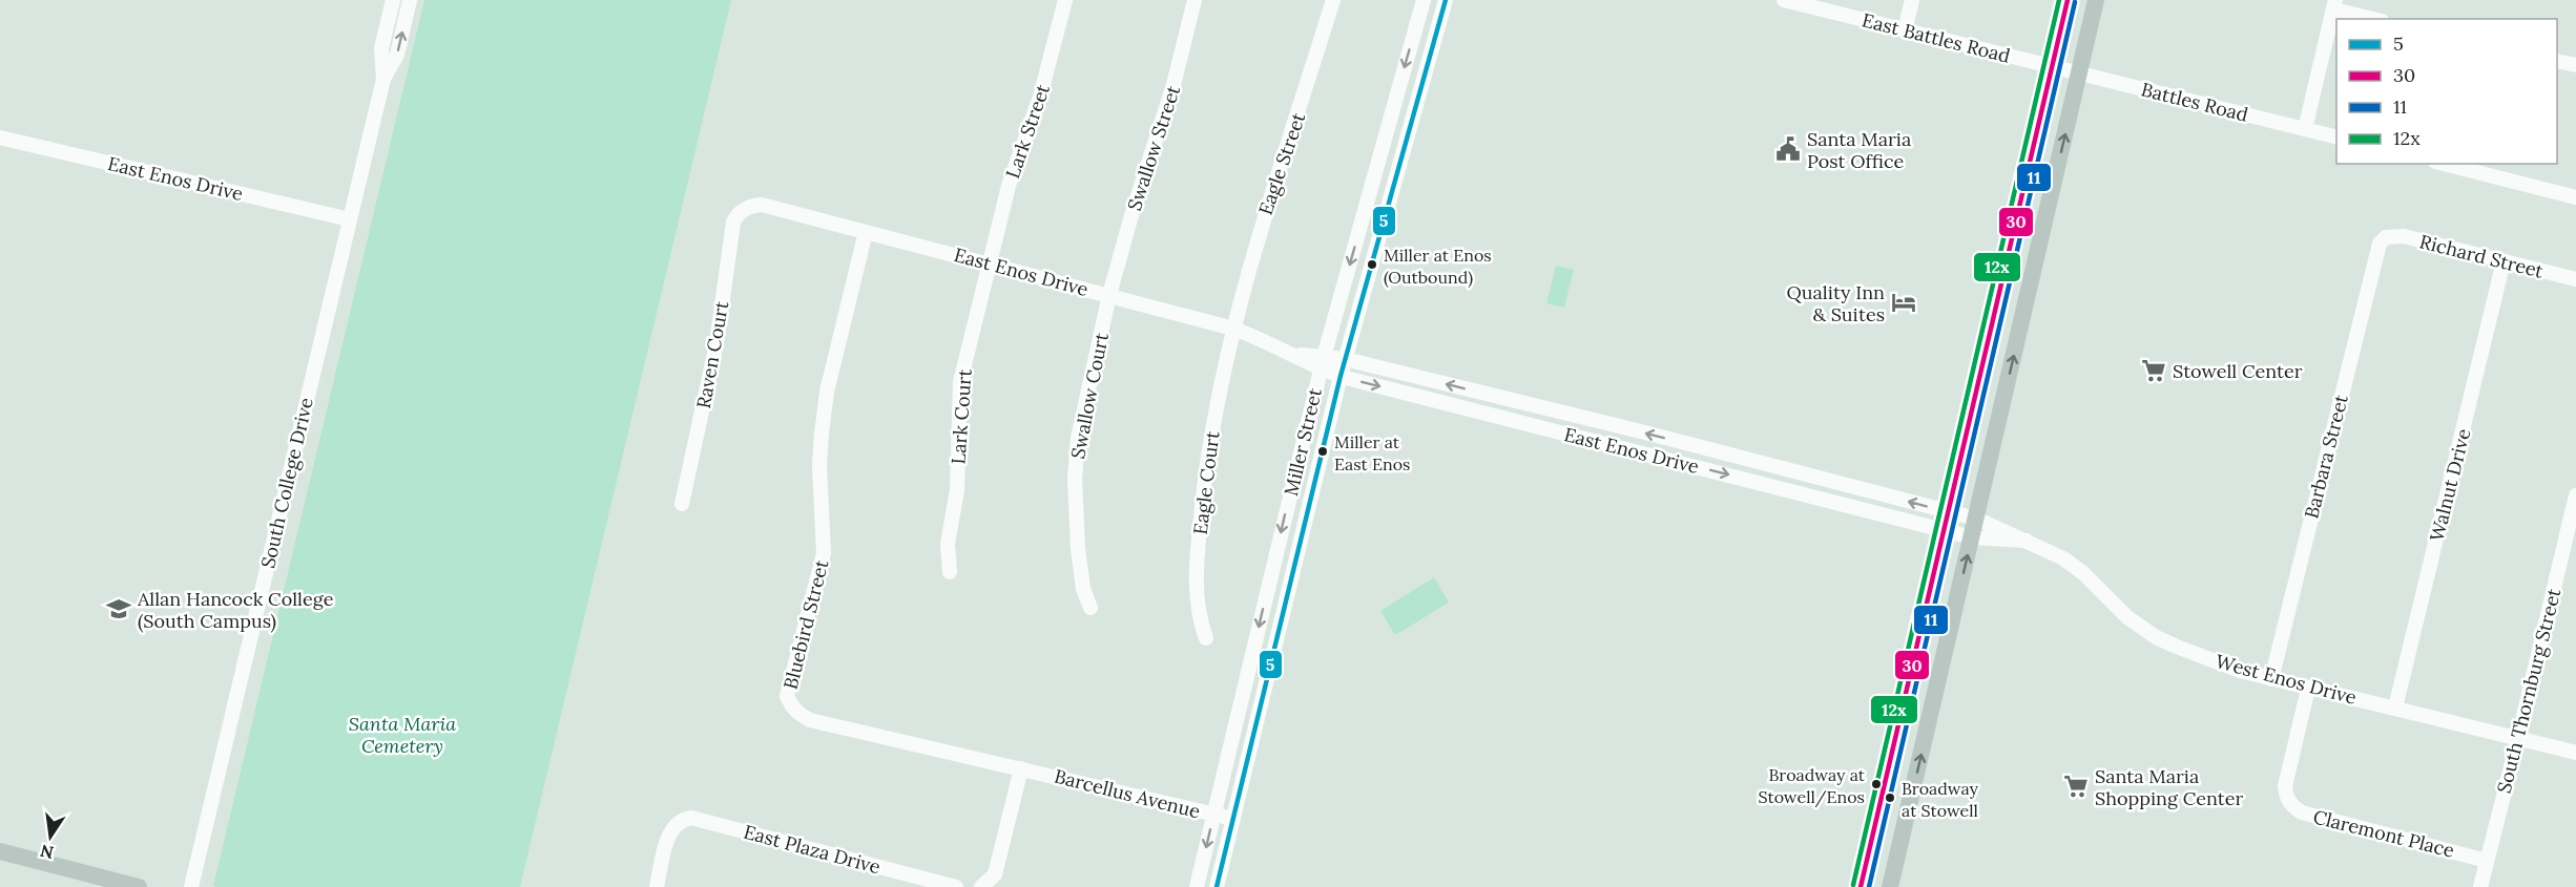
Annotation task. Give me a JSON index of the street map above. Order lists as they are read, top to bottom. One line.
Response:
{"streets":{"street":["East Battles Road","Battles Road","Lark Street","Swallow Street","Eagle Street","East Enos Drive","Richard Street","Raven Court","Swallow Court","Lark Court","Miller Street","Barbara Street","South College Drive","Eagle Court","Walnut Drive","Bluebird Street","West Enos Drive","South Thornburg Street","Barcellus Avenue","Claremont Place","East Plaza Drive"]},"crossings":[["East Battles Road","Battles Road"],["Lark Street","East Enos Drive"],["Lark Street","Lark Court"],["Swallow Street","East Enos Drive"],["Swallow Street","Swallow Court"],["Eagle Street","East Enos Drive"],["Eagle Street","Eagle Court"],["East Enos Drive","Raven Court"],["East Enos Drive","Swallow Court"],["East Enos Drive","Lark Court"],["East Enos Drive","Miller Street"],["East Enos Drive","South College Drive"],["East Enos Drive","Eagle Court"],["East Enos Drive","Bluebird Street"],["East Enos Drive","West Enos Drive"],["Richard Street","Barbara Street"],["Richard Street","Walnut Drive"],["Miller Street","Barcellus Avenue"],["Barbara Street","West Enos Drive"],["Walnut Drive","West Enos Drive"],["Bluebird Street","Barcellus Avenue"],["West Enos Drive","South Thornburg Street"],["West Enos Drive","Claremont Place"],["South Thornburg Street","Claremont Place"]],"parks":["Santa Maria Cemetery"],"places":{"public building":["Santa Maria Post Office"],"other":["Miller at Enos (Outbound)","Miller at East Enos","Broadway at Stowell/Enos","Broadway at Stowell"],"hotel":["Quality Inn & Suites"],"supermarket":["Stowell Center","Santa Maria Shopping Center"],"school or university":["Allan Hancock College (South Campus)"]},"lines":["transit line 5","transit line 30","transit line 12x","transit line 11"],"legend":["5","30","11","12x"],"north":"bottom"}
